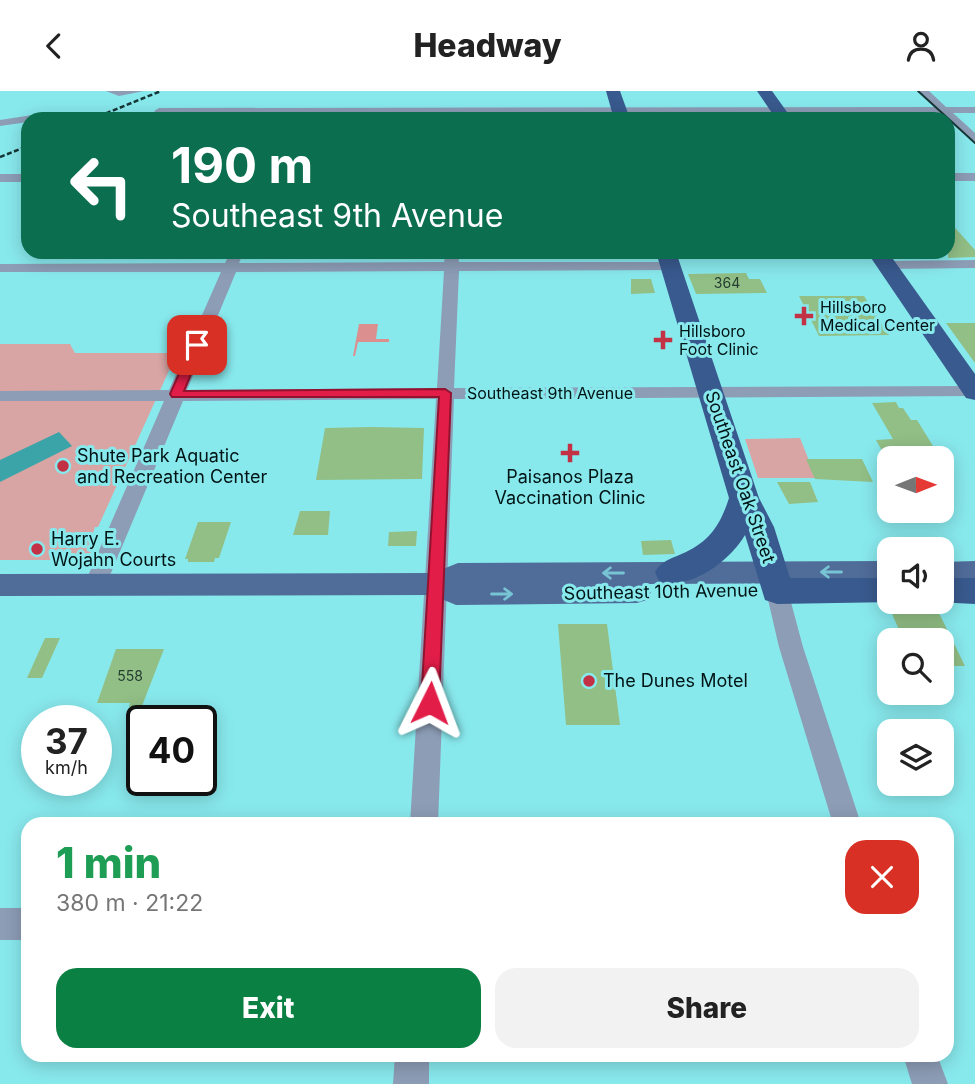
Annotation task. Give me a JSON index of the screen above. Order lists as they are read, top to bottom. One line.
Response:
{"streets":{"highway":["Southeast Oak Street","Southeast 10th Avenue"],"street":["Southeast 9th Avenue"]},"crossings":[["Southeast 9th Avenue","Southeast Oak Street"],["Southeast Oak Street","Southeast 10th Avenue"]],"places":{"health":["Hillsboro Medical Center","Hillsboro Foot Clinic","Paisanos Plaza Vaccination Clinic"],"other":["Shute Park Aquatic and Recreation Center","Harry E. Wojahn Courts","The Dunes Motel"]},"house_numbers":["364","558"],"north":"right","page":{"header":"Headway","turn":["190 m","Southeast 9th Avenue"],"speed":"37 km/h","limit":"40","heading":["1 min","380 m · 21:22"],"buttons":["Exit","Share"]}}
